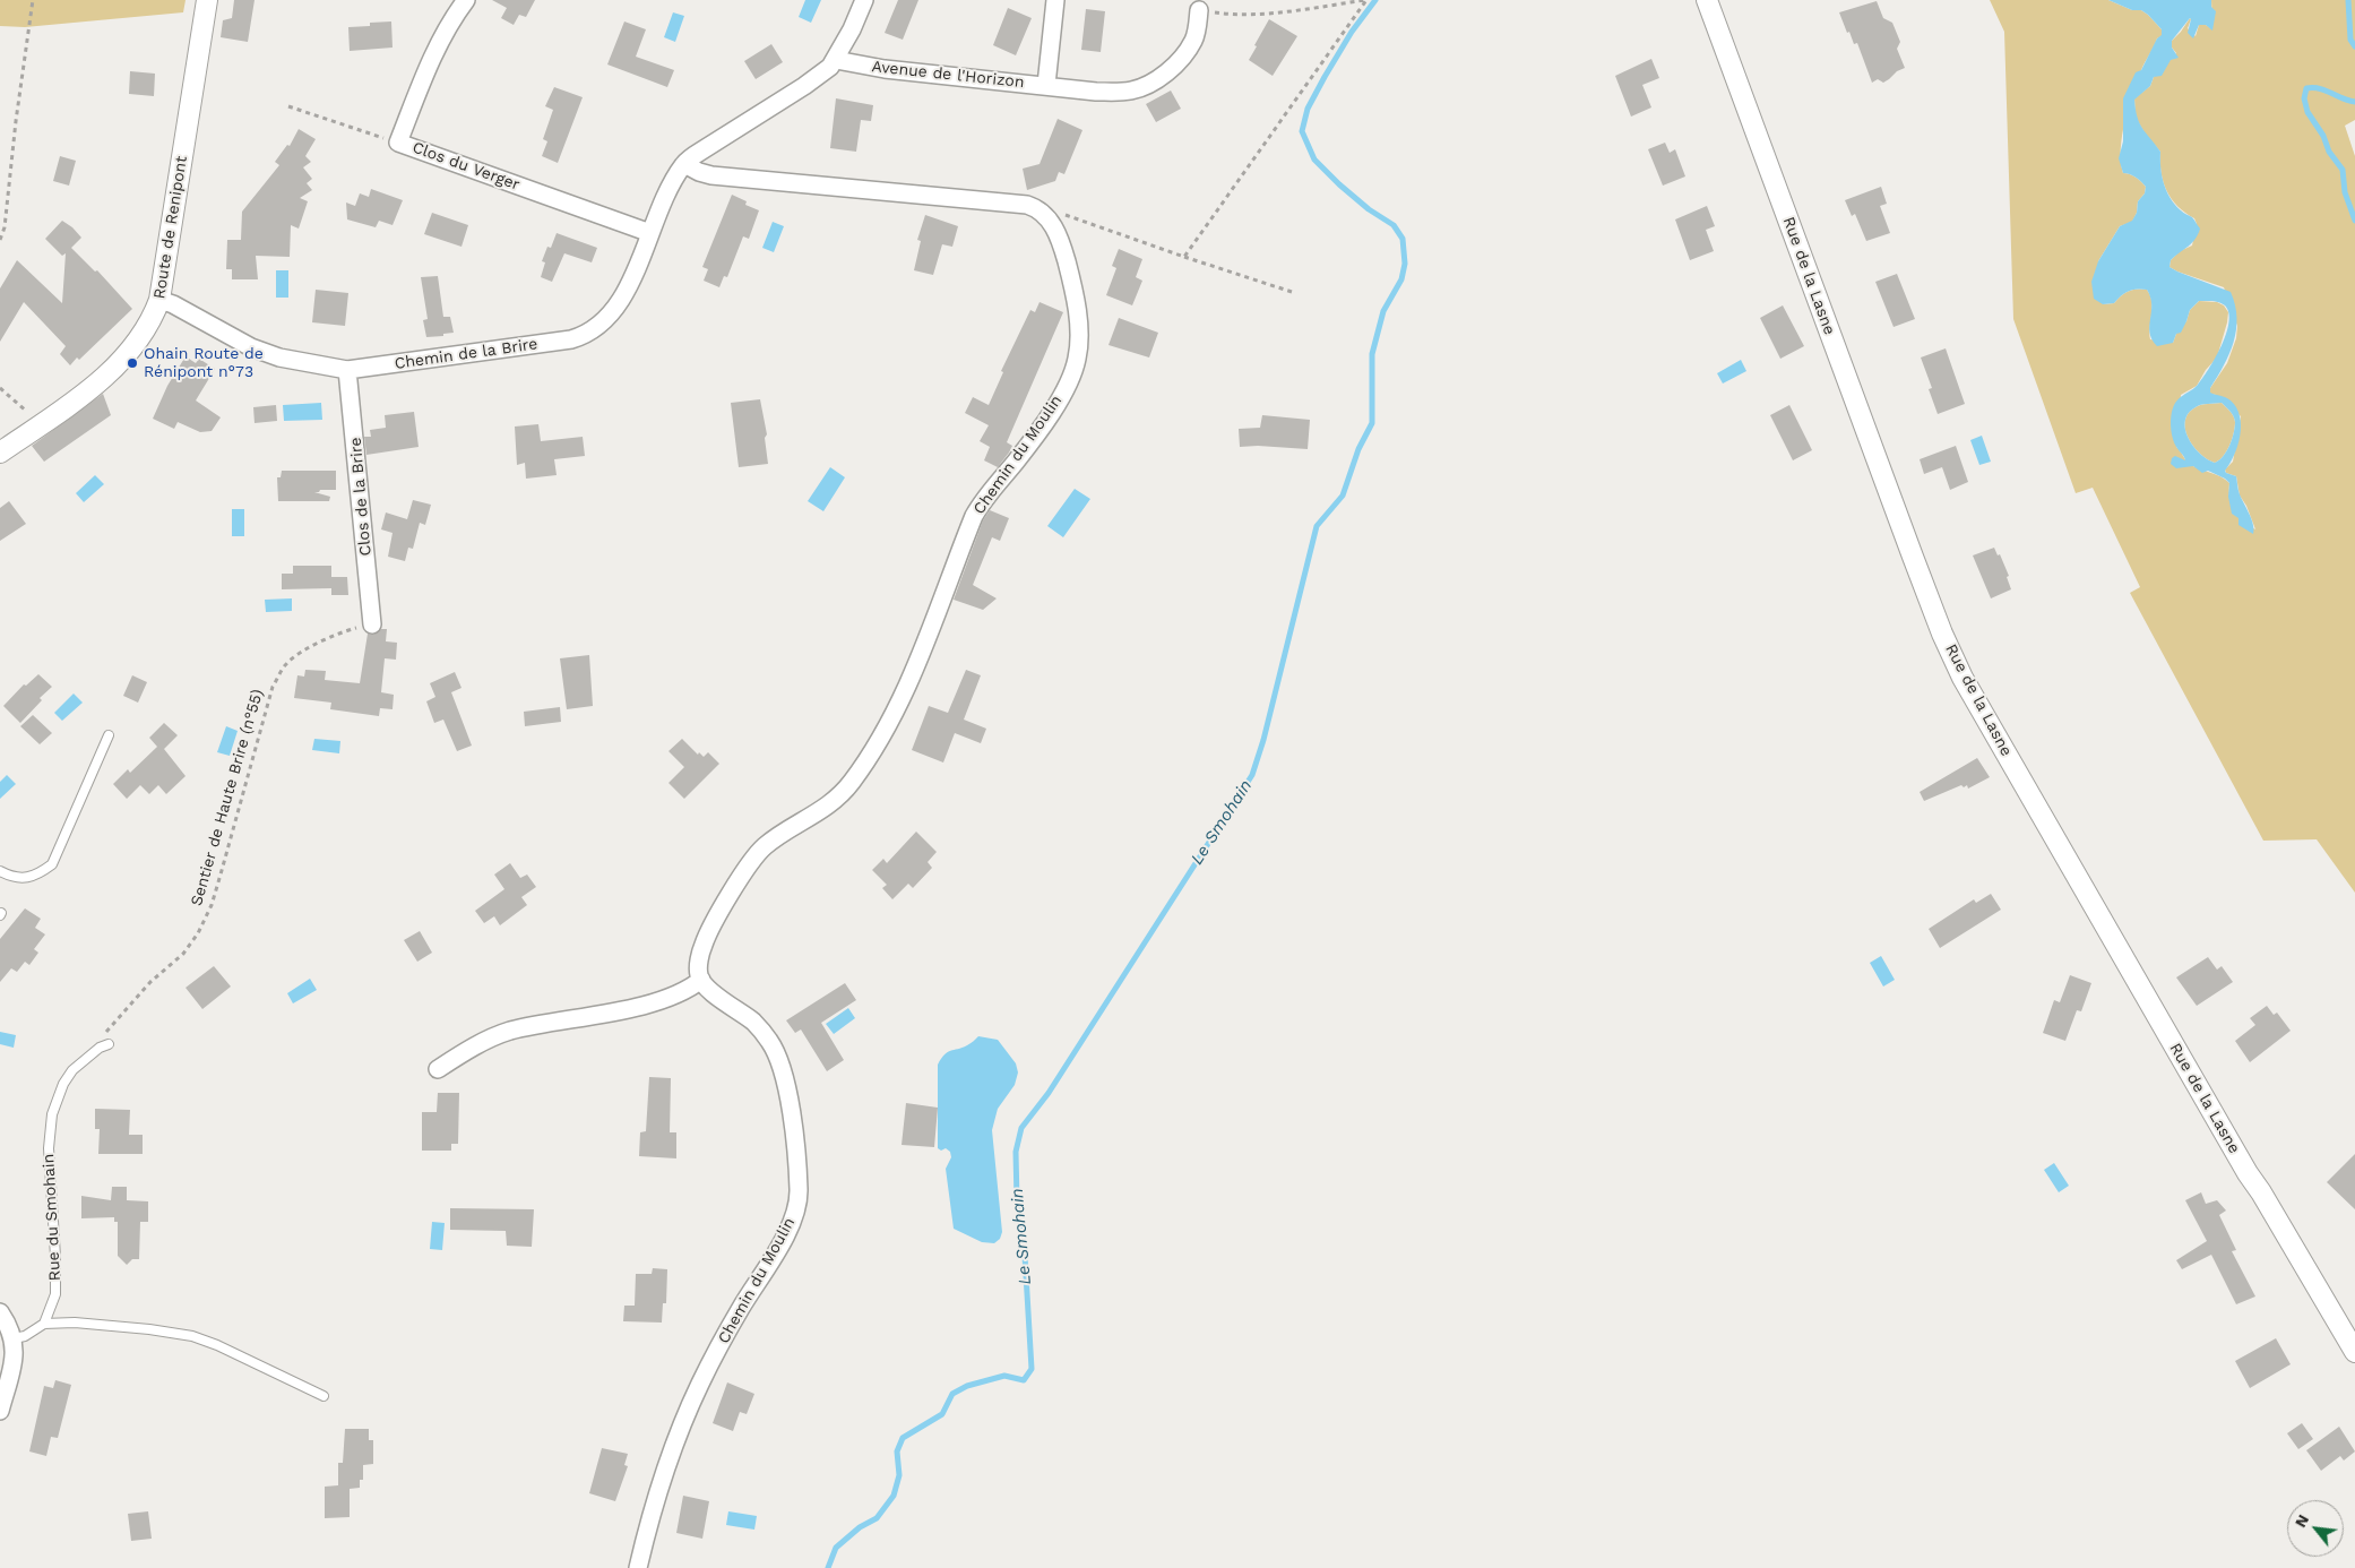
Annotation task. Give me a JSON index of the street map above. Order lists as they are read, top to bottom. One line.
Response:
{"streets":{"street":["Avenue de l'Horizon","Clos du Verger","Route de Renipont","Rue de la Lasne","Chemin de la Brire","Chemin du Moulin","Clos de la Brire"],"lane":["Rue du Smohain"],"path":["Sentier de Haute Brire (n°55)"]},"crossings":[["Clos du Verger","Chemin de la Brire"],["Route de Renipont","Chemin de la Brire"],["Chemin de la Brire","Clos de la Brire"],["Clos de la Brire","Sentier de Haute Brire (n°55)"]],"water":["Le Smohain"],"places":["Ohain Route de Rénipont n°73"],"north":"top left"}
